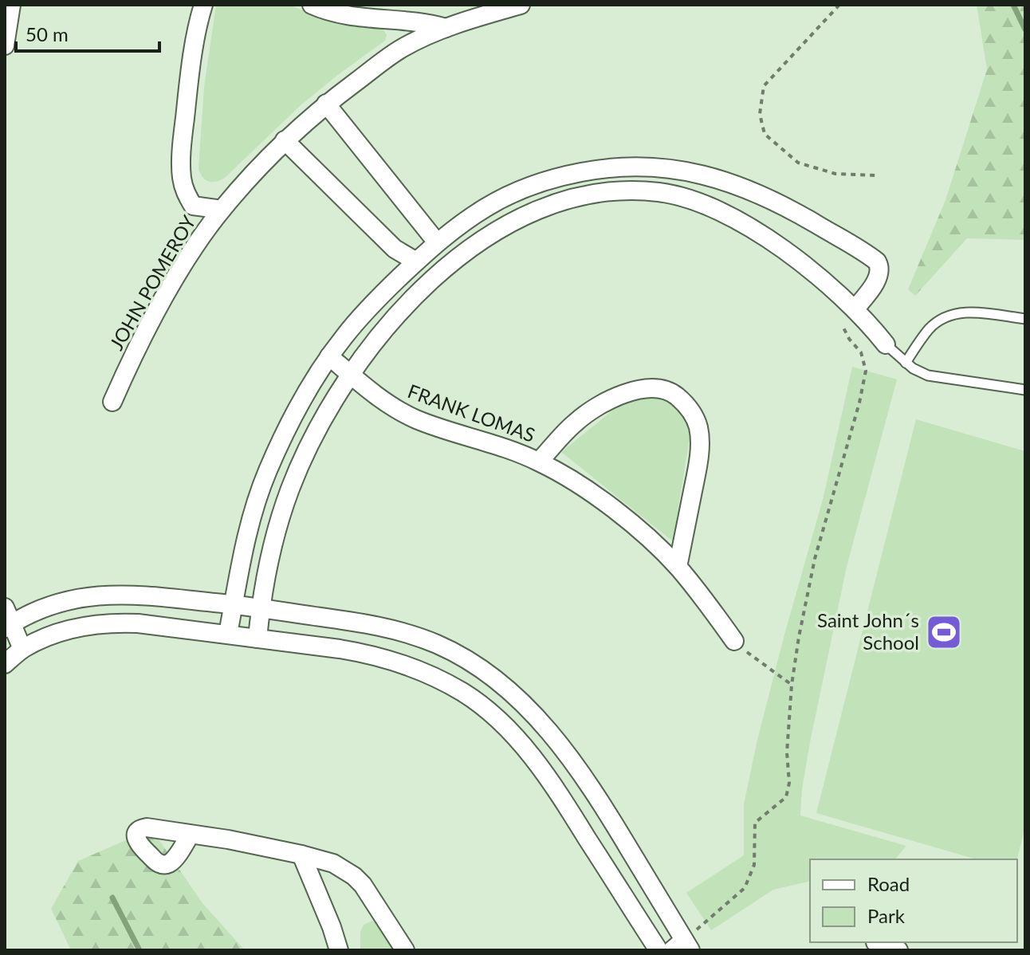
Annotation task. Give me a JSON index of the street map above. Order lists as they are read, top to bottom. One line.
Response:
{"streets":{"street":["JOHN POMEROY","FRANK LOMAS"]},"places":{"sports":["Saint John´s School"]},"legend":["Road","Park"],"scale_bar":"50 m"}
